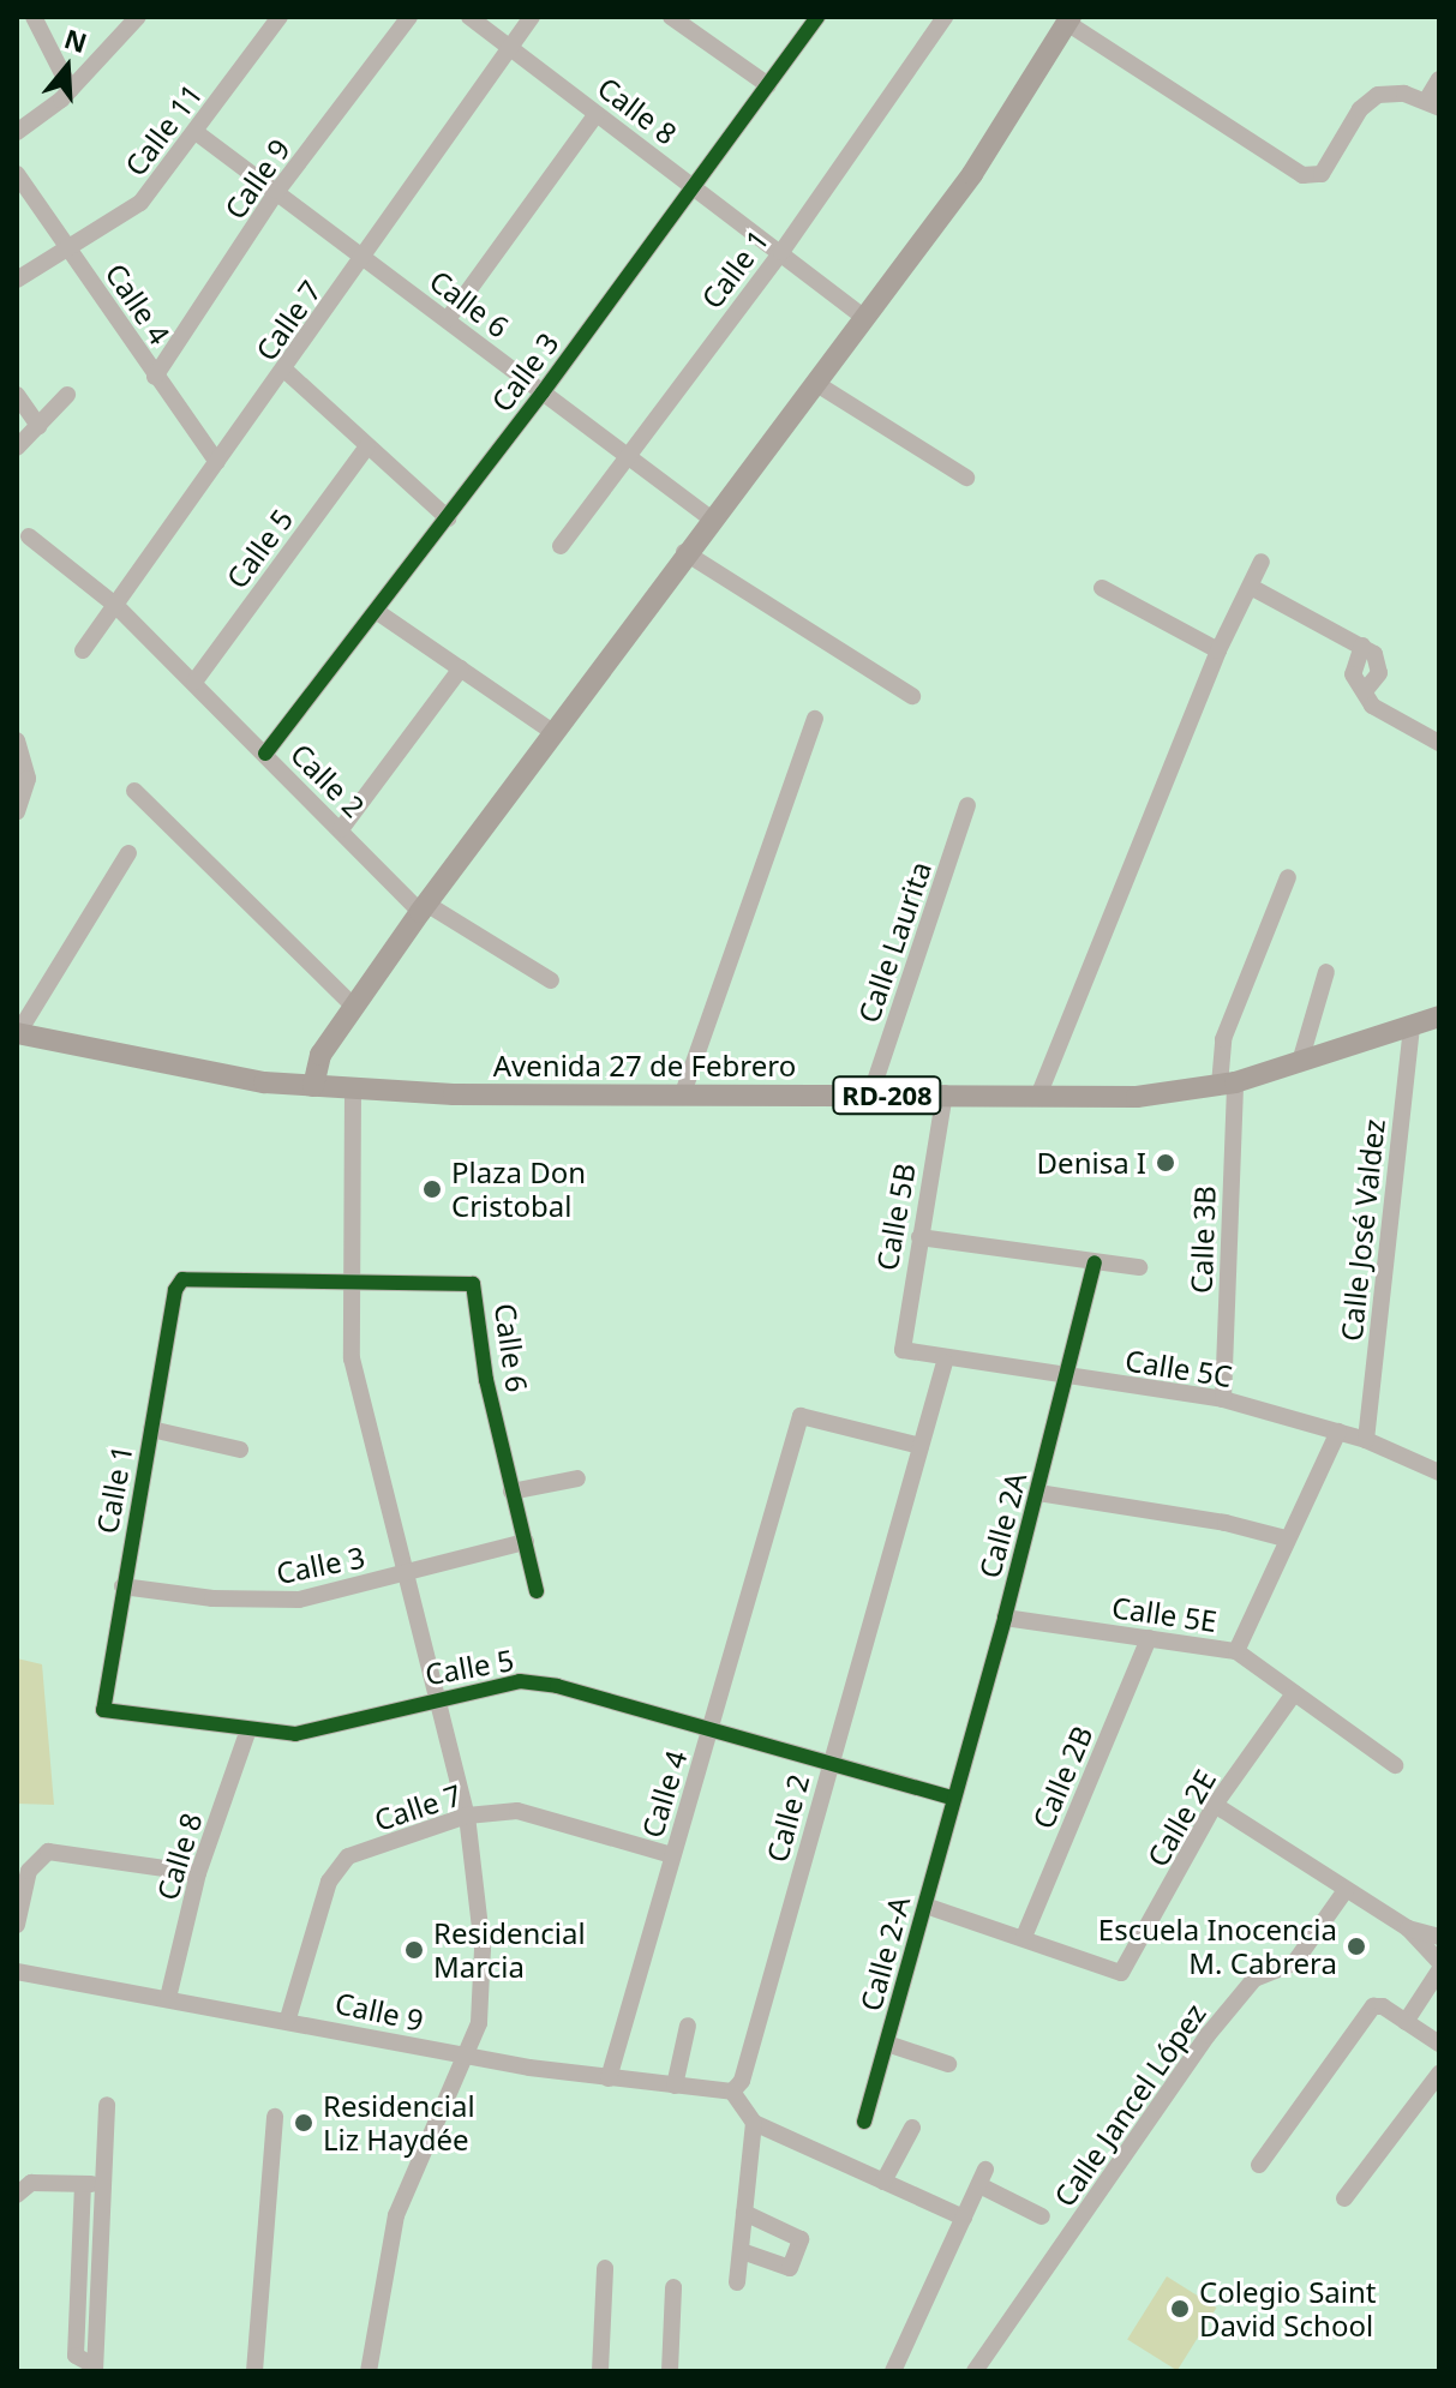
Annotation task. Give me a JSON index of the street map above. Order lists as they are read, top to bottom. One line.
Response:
{"streets":{"main road":["Avenida 27 de Febrero","RD-208"],"street":["Calle 8","Calle 11","Calle 9","Calle 1","Calle 4","Calle 6","Calle 7","Calle 3","Calle 5","Calle 2","Calle Laurita","Calle 5B","Calle José Valdez","Calle 3B","Calle 5C","Calle 2A","Calle 5E","Calle 2B","Calle 2E","Calle 2-A","Calle Jancel López"]},"crossings":[["Calle 8","Calle 9"],["Calle 8","Calle 1"],["Calle 8","Calle 7"],["Calle 8","Calle 3"],["Calle 8","Calle 5"],["Calle 11","Calle 4"],["Calle 11","Calle 6"],["Calle 9","Calle 4"],["Calle 9","Calle 6"],["Calle 9","Calle 7"],["Calle 9","Calle 2"],["Calle 1","Calle 6"],["Calle 1","Calle 3"],["Calle 1","Calle 5"],["Calle 4","Calle 7"],["Calle 4","Calle 5"],["Calle 4","Calle 2"],["Calle 6","Calle 7"],["Calle 6","Calle 3"],["Calle 7","Calle 2"],["Calle 3","Calle 2"],["Calle 5","Calle 2"],["Calle 5","Calle 2A"],["Calle 5","Calle 2-A"],["Calle 2","Calle 5C"],["Calle Laurita","Avenida 27 de Febrero"],["Avenida 27 de Febrero","Calle 5B"],["Avenida 27 de Febrero","Calle José Valdez"],["Avenida 27 de Febrero","Calle 3B"],["Calle 5B","Calle 5C"],["Calle José Valdez","Calle 5C"],["Calle 3B","Calle 5C"],["Calle 5C","Calle 2A"],["Calle 2A","Calle 5E"],["Calle 2A","Calle 2-A"],["Calle 5E","Calle 2B"],["Calle 5E","Calle 2E"],["Calle 2B","Calle 2E"]],"places":["Denisa I","Plaza Don Cristobal","Escuela Inocencia M. Cabrera","Residencial Marcia","Residencial Liz Haydée","Colegio Saint David School"],"north":"top"}
